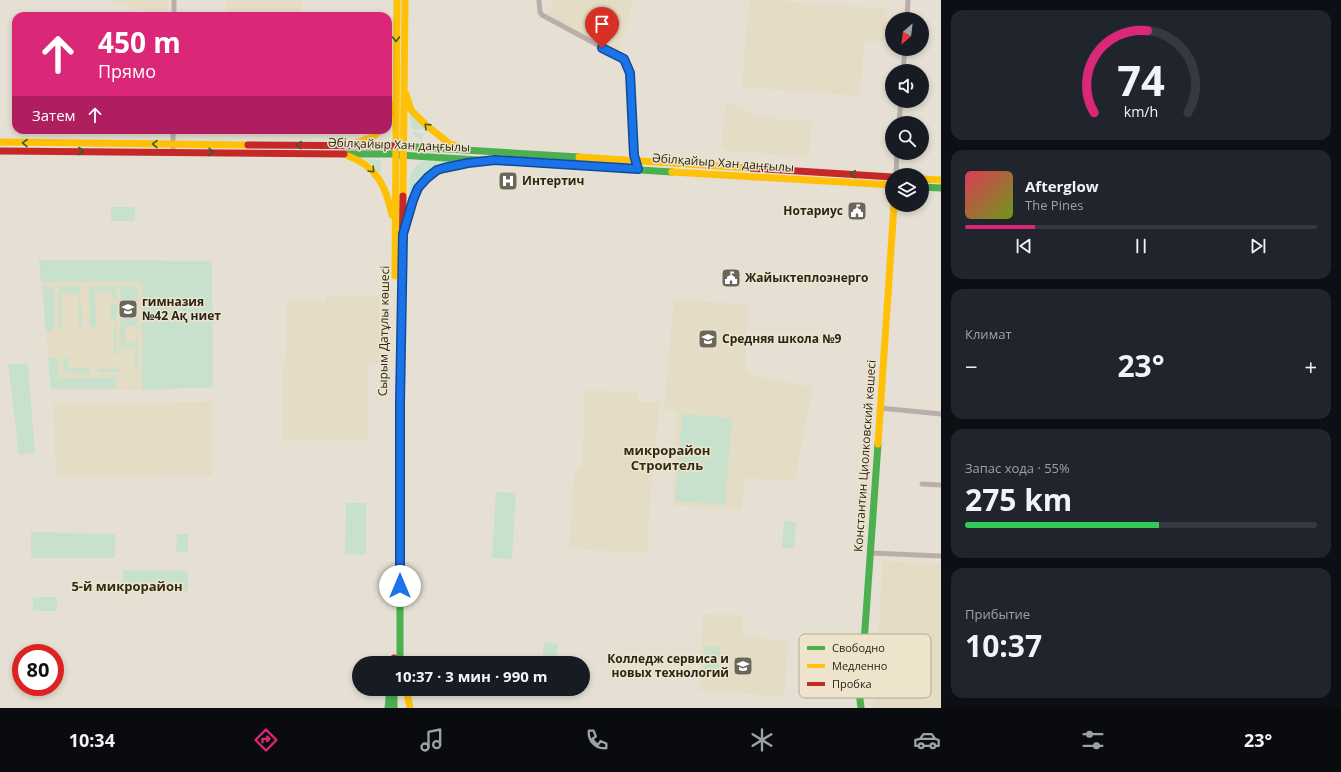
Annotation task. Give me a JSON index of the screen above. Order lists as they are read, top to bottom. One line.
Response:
{"streets":{"main road":["Әбілқайыр Хан даңғылы","Сырым Датұлы көшесі","Константин Циолковский көшесі"]},"crossings":[["Әбілқайыр Хан даңғылы","Сырым Датұлы көшесі"]],"districts":["микрорайон Строитель","5-й микрорайон"],"places":{"hospital":["Интертич"],"public building":["Нотариус","Жайыктеплоэнерго"],"school or university":["гимназия №42 Ақ ниет","Средняя школа №9","Колледж сервиса и новых технологий"]},"legend":["Свободно","Медленно","Пробка"],"north":"bottom left","page":{"turn":["450 m","Прямо"],"then":"Затем","song":["Afterglow","The Pines"],"tile":["Климат",["Запас хода · 55%","275 km"],["Прибытие","10:37"]],"heat":["−","23°","+"],"limit":"80","trip":"10:37 · 3 мин · 990 m","tabs":["10:34","23°"],"gauge":["74","km/h"]}}
